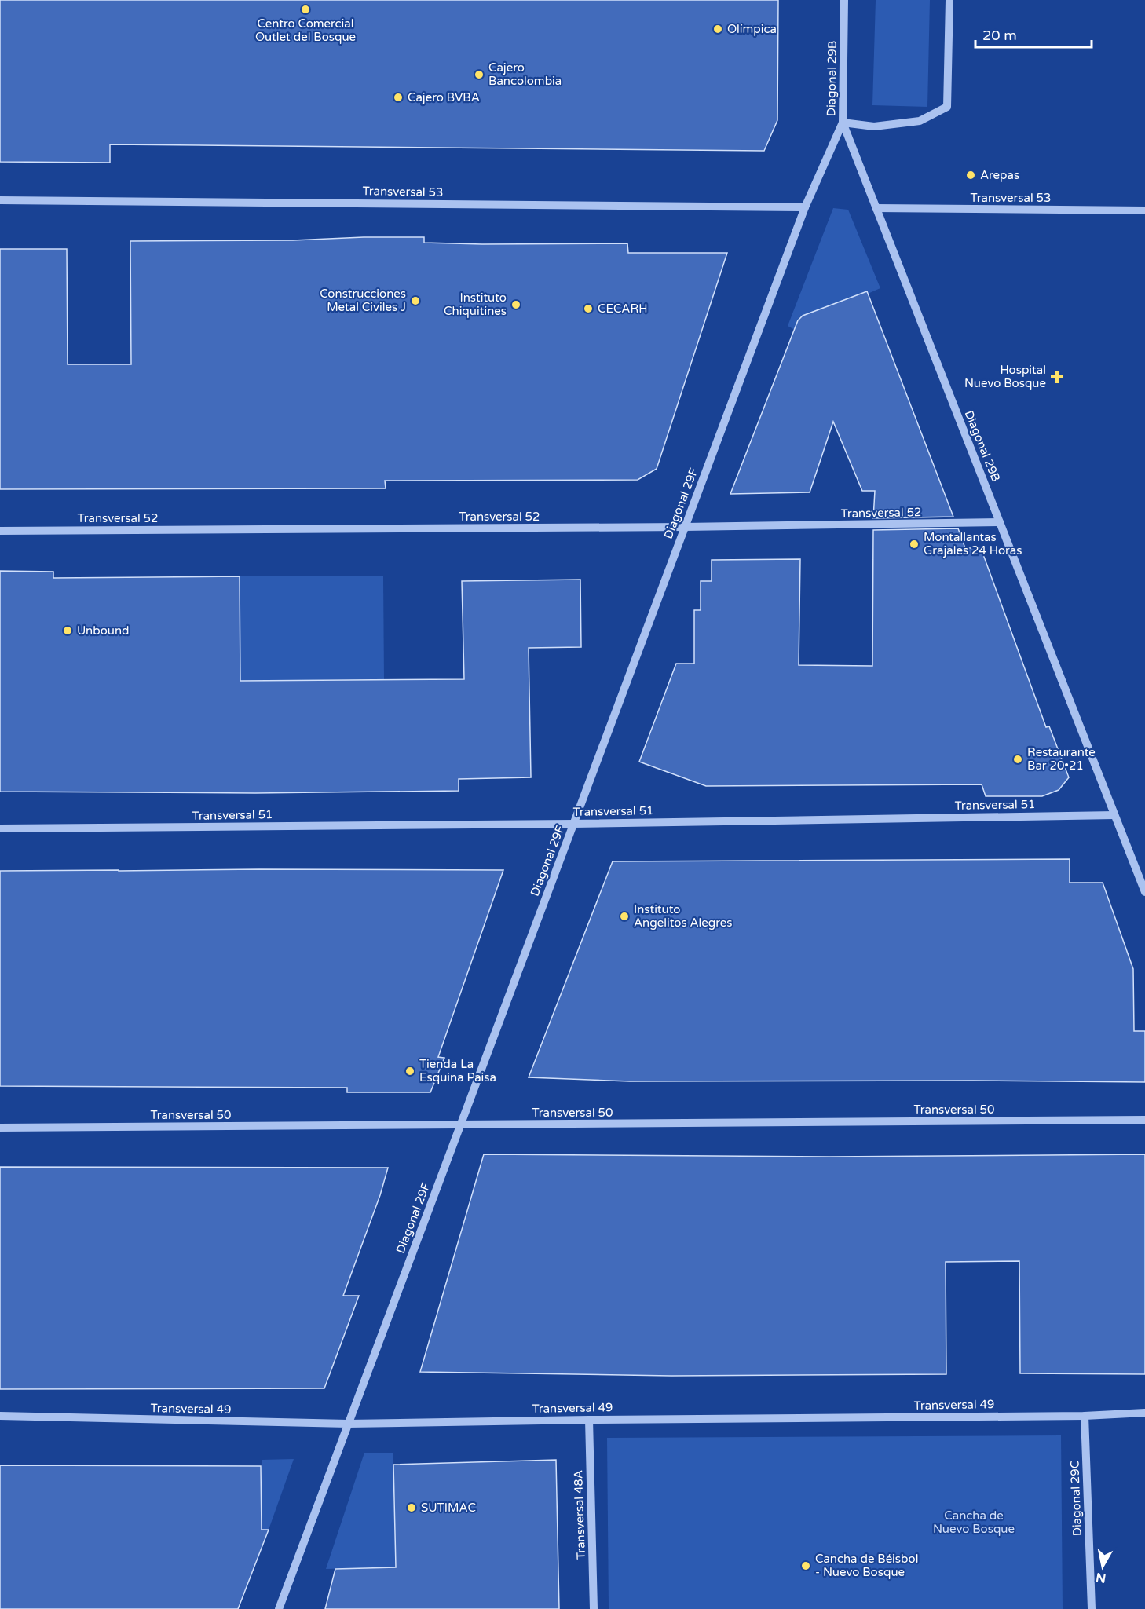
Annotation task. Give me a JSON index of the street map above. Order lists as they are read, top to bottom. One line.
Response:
{"streets":{"street":["Diagonal 29B","Transversal 53","Diagonal 29F","Transversal 52","Transversal 51","Transversal 50","Transversal 49","Diagonal 29C","Transversal 48A"]},"crossings":[["Diagonal 29B","Transversal 53"],["Diagonal 29B","Diagonal 29F"],["Diagonal 29B","Transversal 52"],["Diagonal 29B","Transversal 51"],["Transversal 53","Diagonal 29F"],["Diagonal 29F","Transversal 52"],["Diagonal 29F","Transversal 51"],["Diagonal 29F","Transversal 50"],["Diagonal 29F","Transversal 49"],["Transversal 49","Diagonal 29C"],["Transversal 49","Transversal 48A"]],"parks":["Cancha de Nuevo Bosque"],"places":{"other":["Centro Comercial Outlet del Bosque","Olímpica","Cajero Bancolombia","Cajero BVBA","Arepas","Construcciones Metal Civiles J","Instituto Chiquitines","CECARH","Montallantas Grajales 24 Horas","Unbound","Restaurante Bar 20•21","Instituto Angelitos Alegres","Tienda La Esquina Paisa","SUTIMAC","Cancha de Béisbol - Nuevo Bosque"],"health":["Hospital Nuevo Bosque"]},"scale_bar":"20 m","north":"bottom"}
